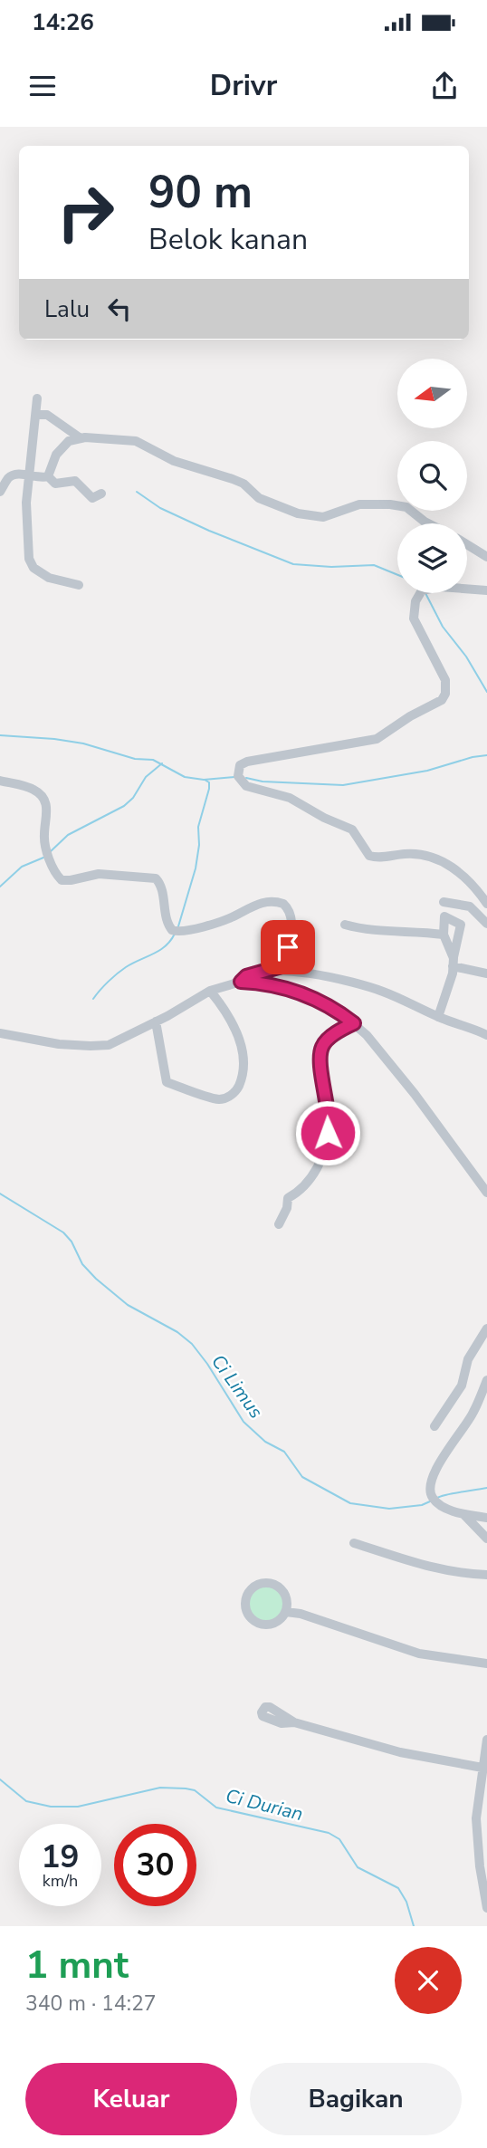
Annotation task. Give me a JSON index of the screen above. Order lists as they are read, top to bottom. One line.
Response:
{"water":["Ci Limus","Ci Durian"],"north":"left","page":{"status":"14:26","header":"Drivr","turn":["90 m","Belok kanan"],"then":"Lalu","speed":"19 km/h","limit":"30","heading":["1 mnt","340 m · 14:27"],"buttons":["Keluar","Bagikan"]}}
